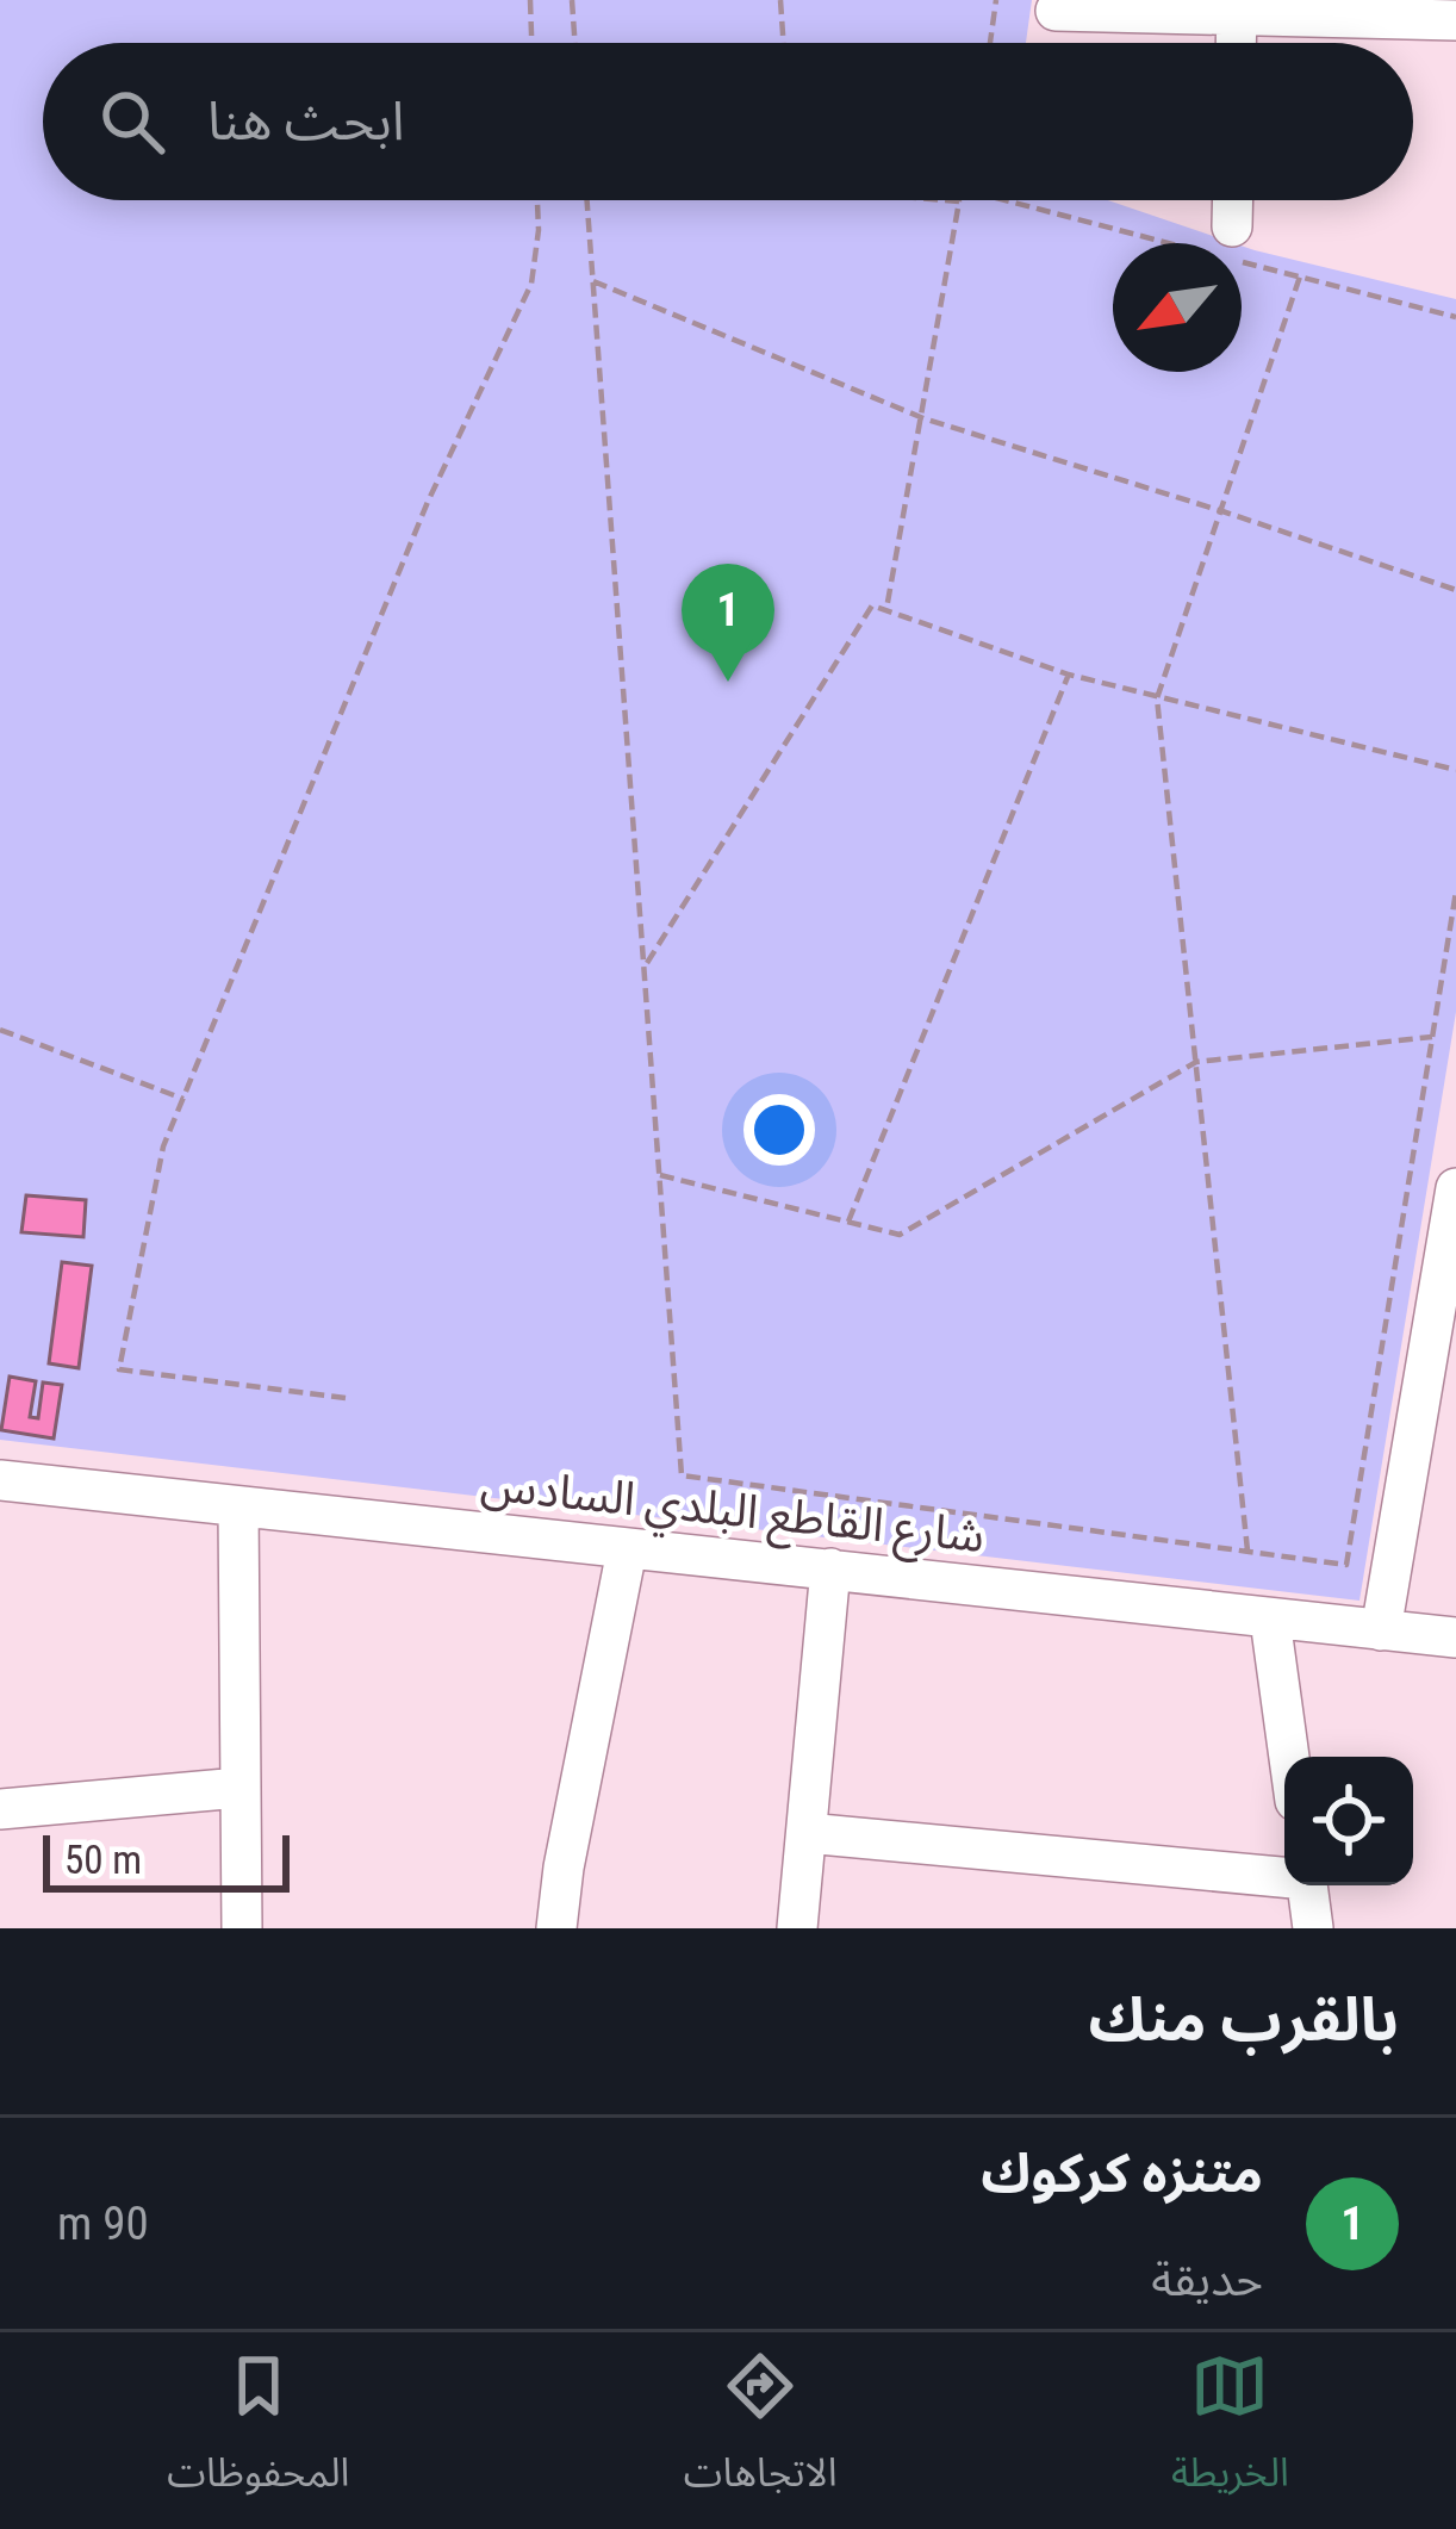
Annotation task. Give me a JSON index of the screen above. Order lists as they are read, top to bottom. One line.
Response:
{"streets":{"street":["شارع القاطع البلدي السادس"]},"scale_bar":"50 m","north":"bottom left","page":{"search":"ابحث هنا","pins":"1","scale":"50 m","heading":"بالقرب منك","list":[{"mark":"1","name":"متنزه كركوك","note":"حديقة","value":"90 m"}],"nav":["الخريطة","الاتجاهات","المحفوظات"]}}
